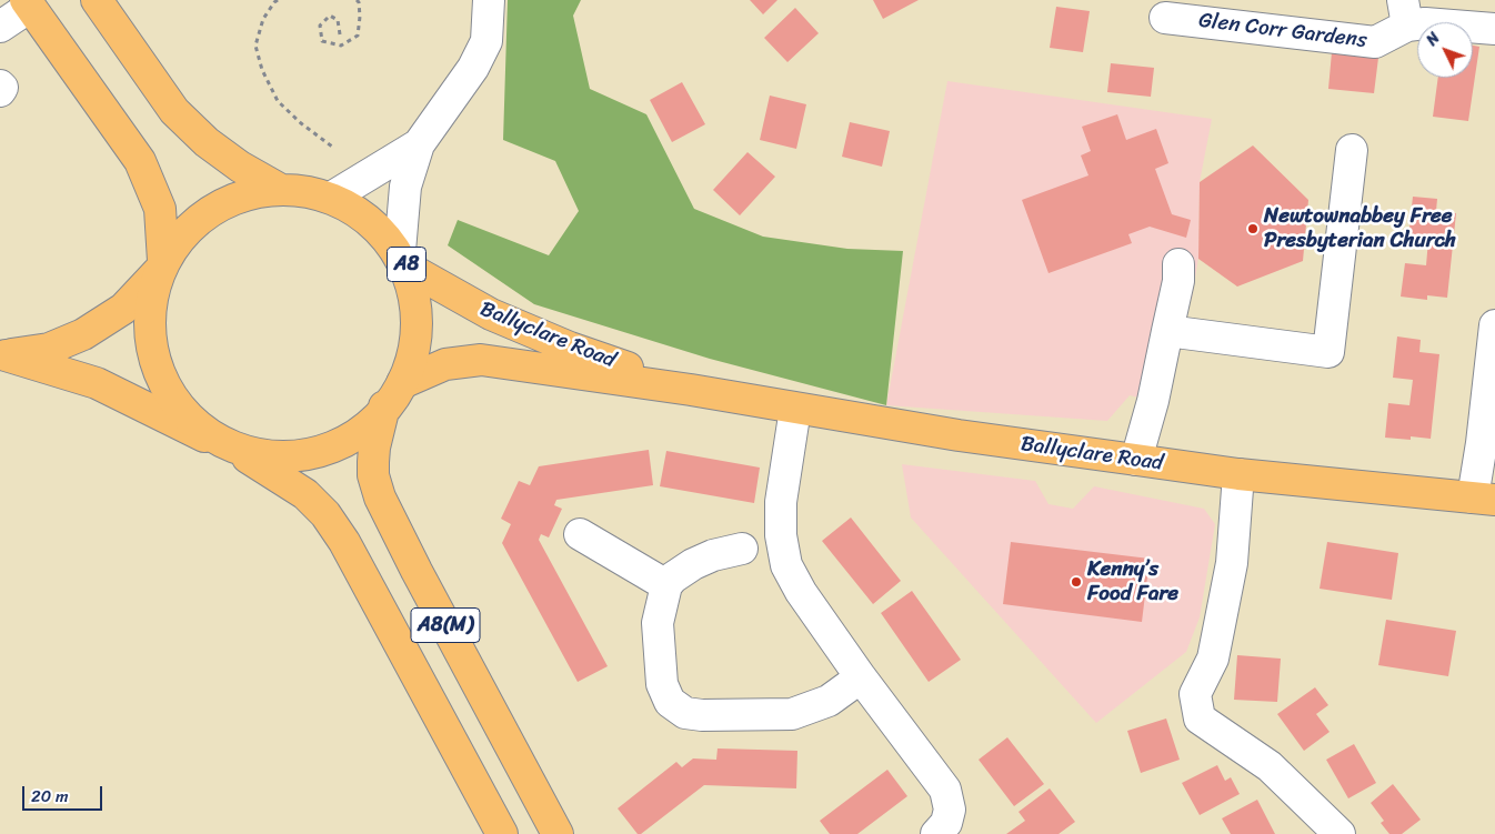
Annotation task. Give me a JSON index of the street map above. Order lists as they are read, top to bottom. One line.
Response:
{"streets":{"main road":["A8","Ballyclare Road","A8(M)"],"street":["Glen Corr Gardens"]},"crossings":[["A8","Ballyclare Road"],["A8","A8(M)"]],"places":["Newtownabbey Free Presbyterian Church","Kenny’s Food Fare"],"scale_bar":"20 m","north":"top left"}
